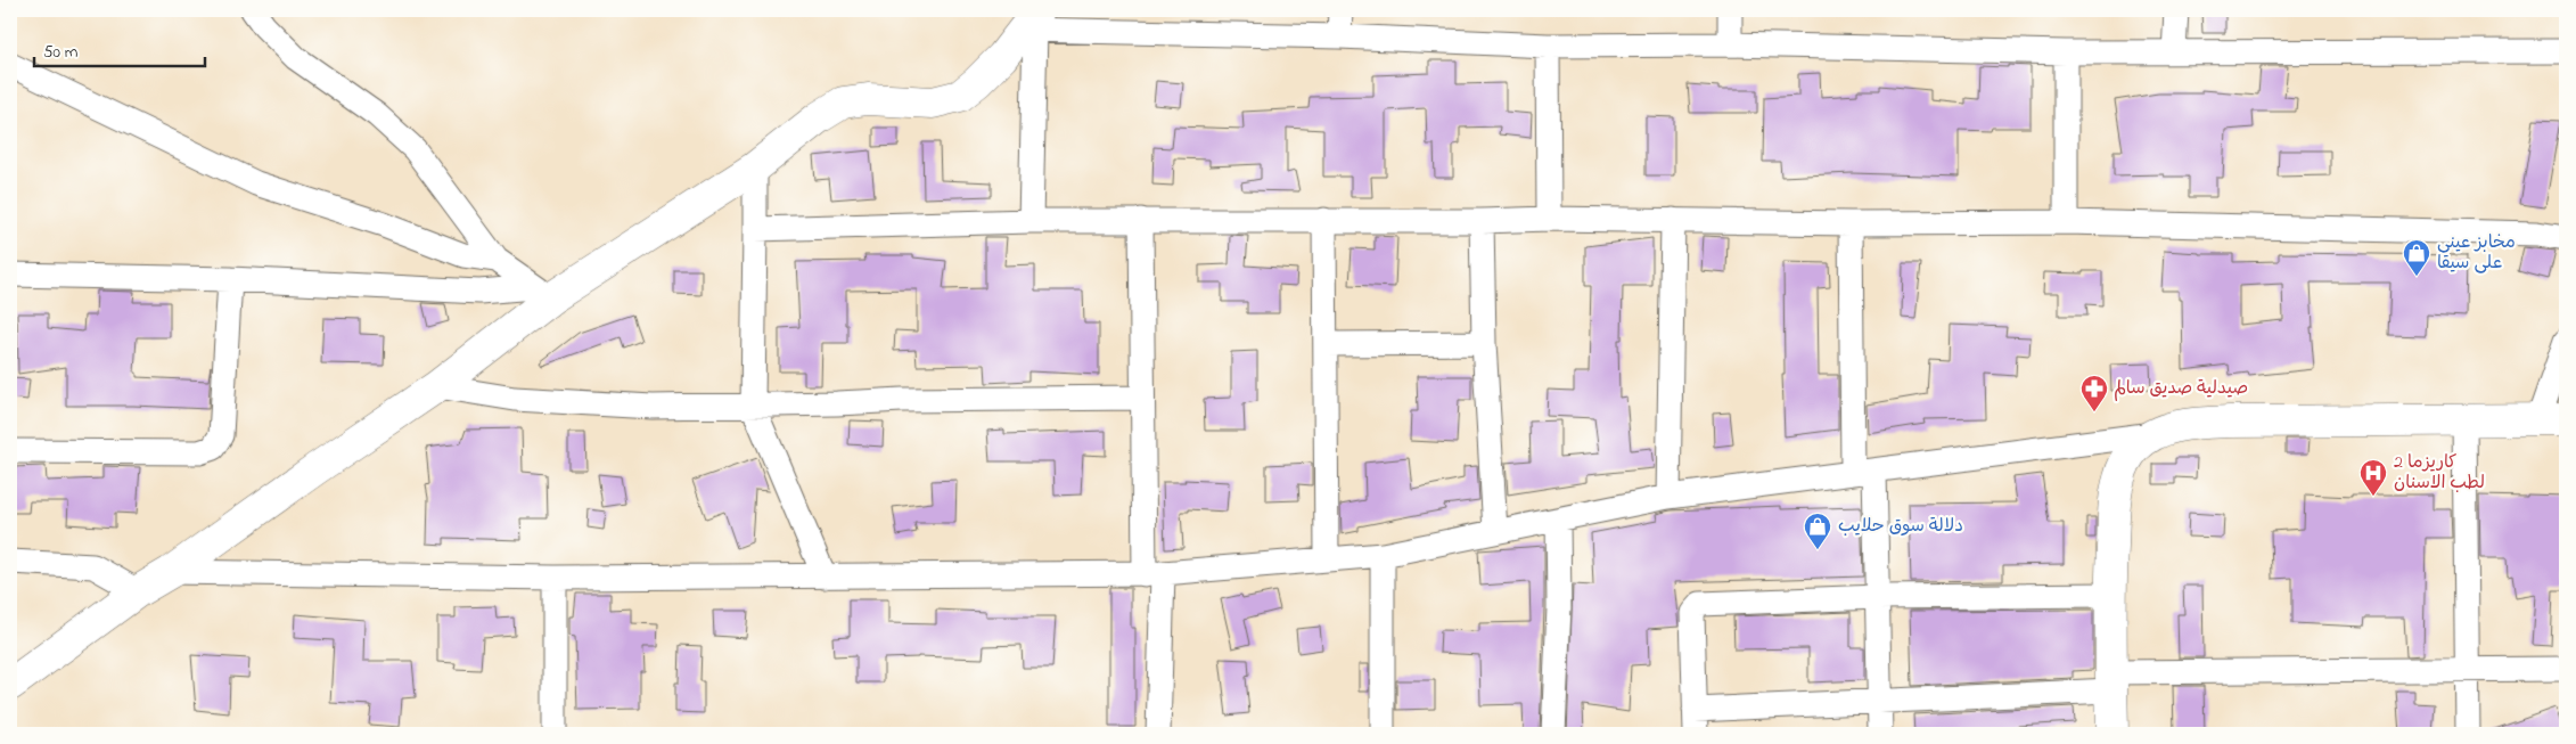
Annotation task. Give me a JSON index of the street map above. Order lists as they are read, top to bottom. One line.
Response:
{"places":{"shop":["مخابز عيني على سيقا","دلالة سوق حلايب"],"pharmacy":["صيدلية صديق سالم"],"hospital":["كاريزما 2 لطب الاسنان"]},"scale_bar":"50 m"}
